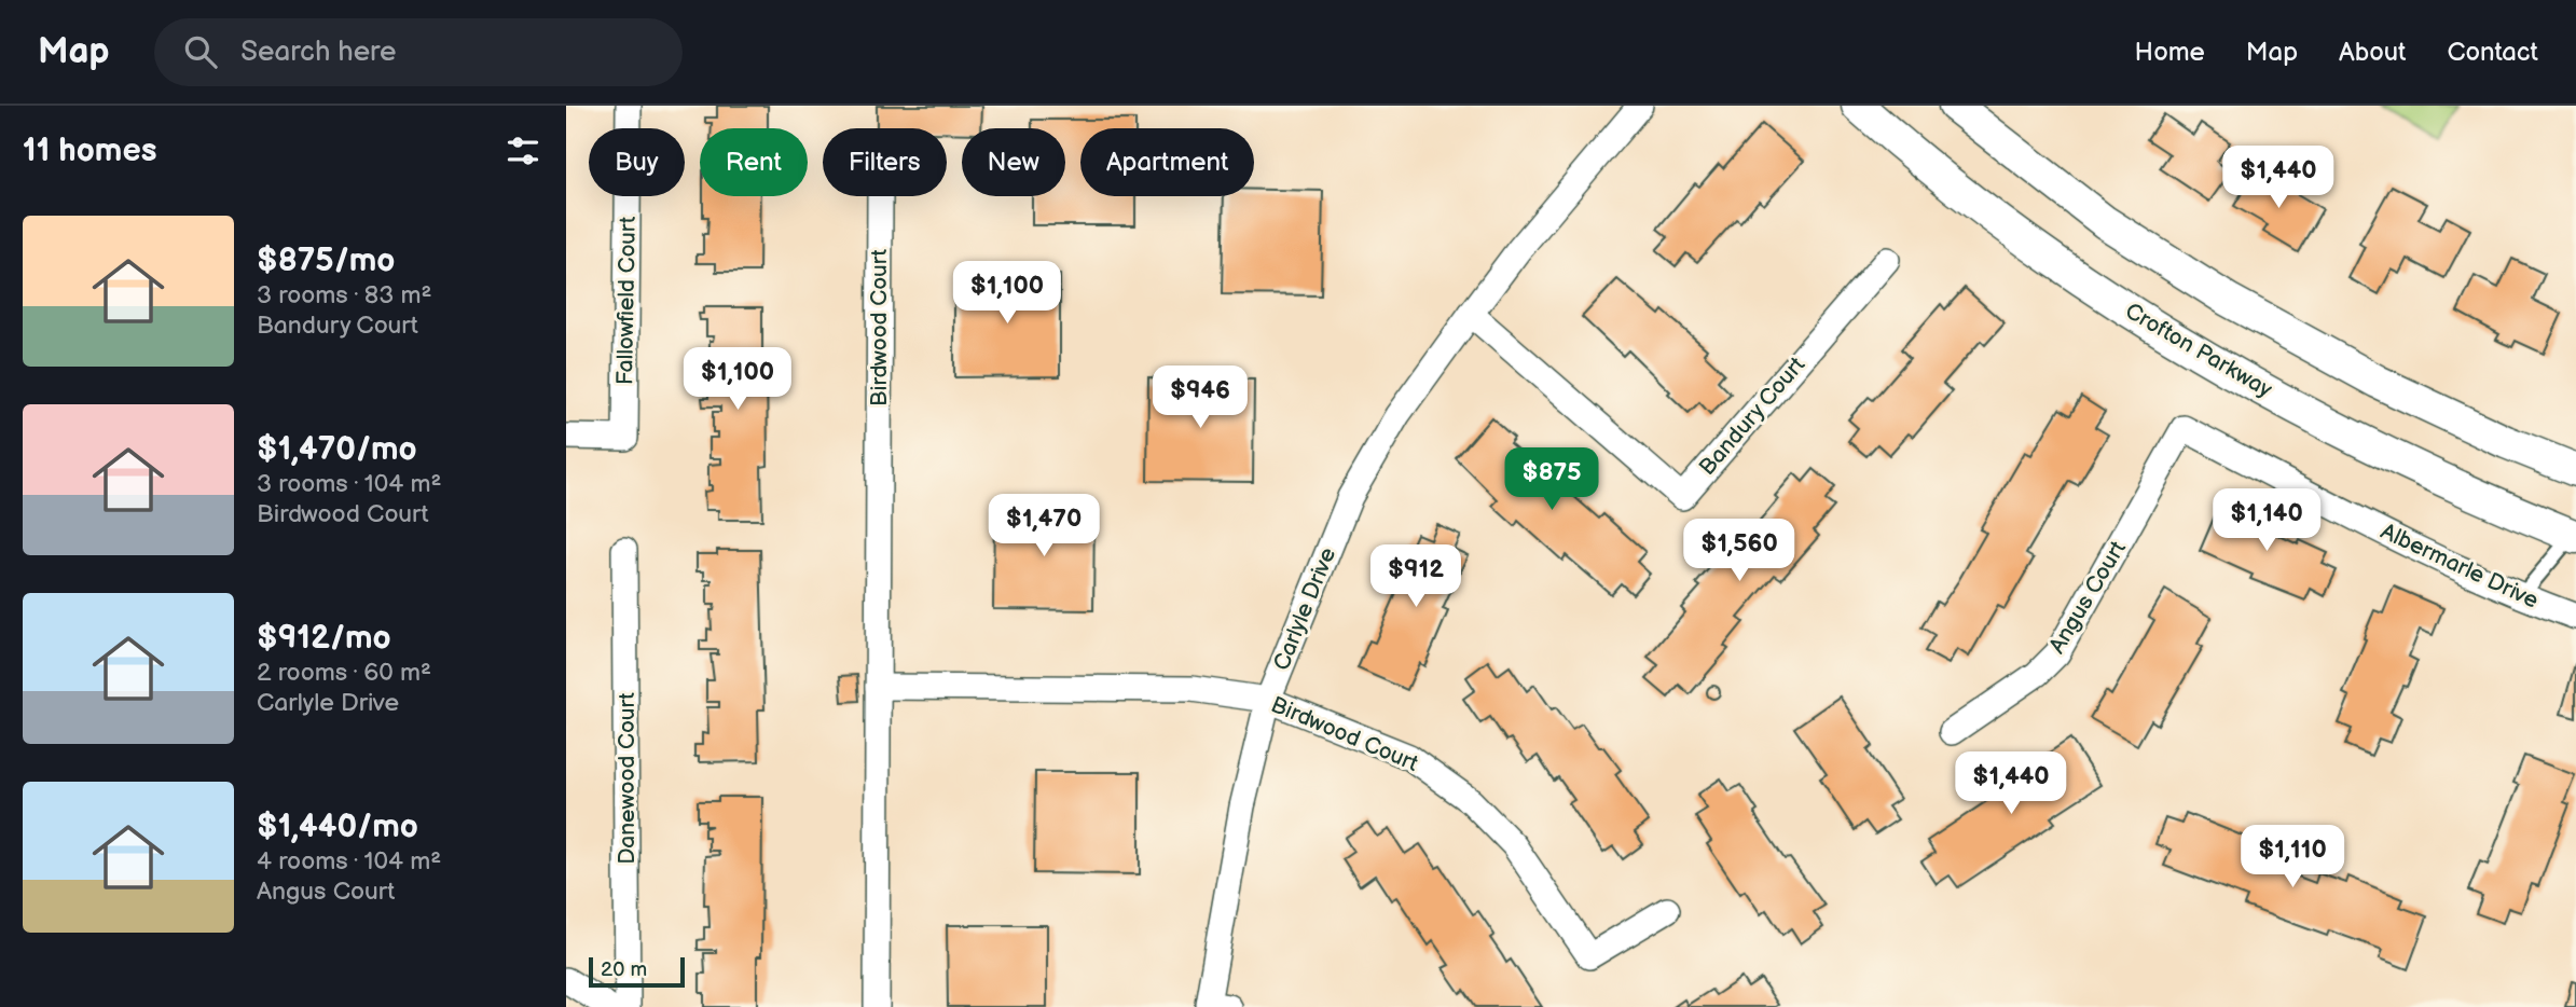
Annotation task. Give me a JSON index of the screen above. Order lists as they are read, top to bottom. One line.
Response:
{"streets":{"street":["Fallowfield Court","Birdwood Court","Crofton Parkway","Bandury Court","Albermarle Drive","Angus Court","Carlyle Drive","Danewood Court"]},"crossings":[["Birdwood Court","Carlyle Drive"],["Bandury Court","Carlyle Drive"],["Albermarle Drive","Angus Court"]],"scale_bar":"20 m","page":{"header":"Map","search":"Search here","nav":["Home","Map","About","Contact"],"heading":"11 homes","chip":["Buy","Rent","Filters","New","Apartment"],"price":["$1,440","$1,100","$1,100","$946","$875","$1,140","$1,470","$1,560","$912","$1,440","$1,110"],"list":[{"name":"$875/mo","note":"3 rooms · 83 m² · Bandury Court"},{"name":"$1,470/mo","note":"3 rooms · 104 m² · Birdwood Court"},{"name":"$912/mo","note":"2 rooms · 60 m² · Carlyle Drive"},{"name":"$1,440/mo","note":"4 rooms · 104 m² · Angus Court"}],"scale":"20 m"}}
